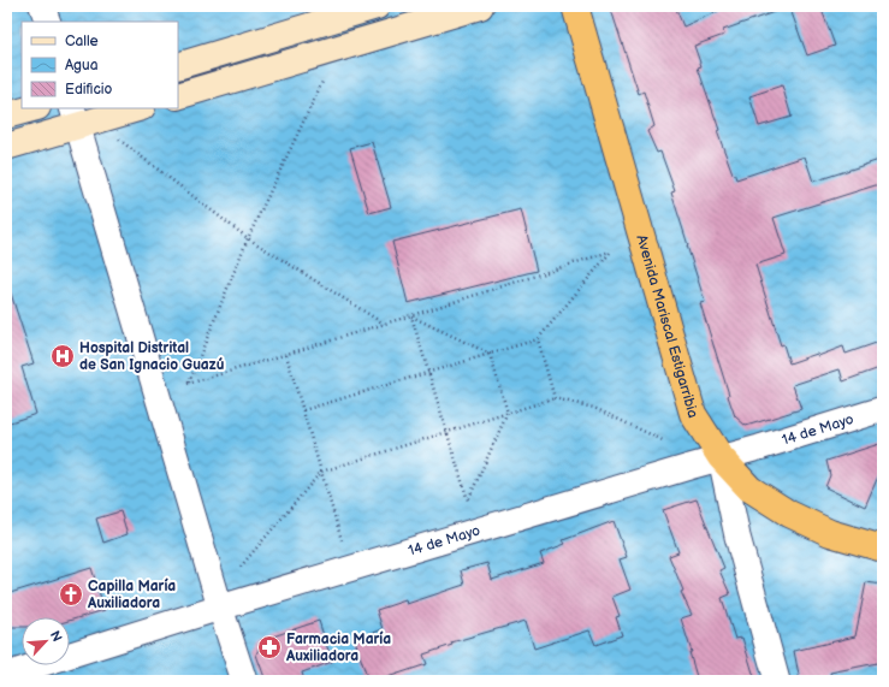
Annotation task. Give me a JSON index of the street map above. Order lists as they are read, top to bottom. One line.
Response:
{"streets":{"highway":["Avenida Mariscal Estigarribia"],"street":["14 de Mayo"]},"crossings":[["Avenida Mariscal Estigarribia","14 de Mayo"]],"places":{"hospital":["Hospital Distrital de San Ignacio Guazú"],"church":["Capilla María Auxiliadora"],"pharmacy":["Farmacia María Auxiliadora"]},"legend":["Calle","Agua","Edificio"],"north":"top right"}
